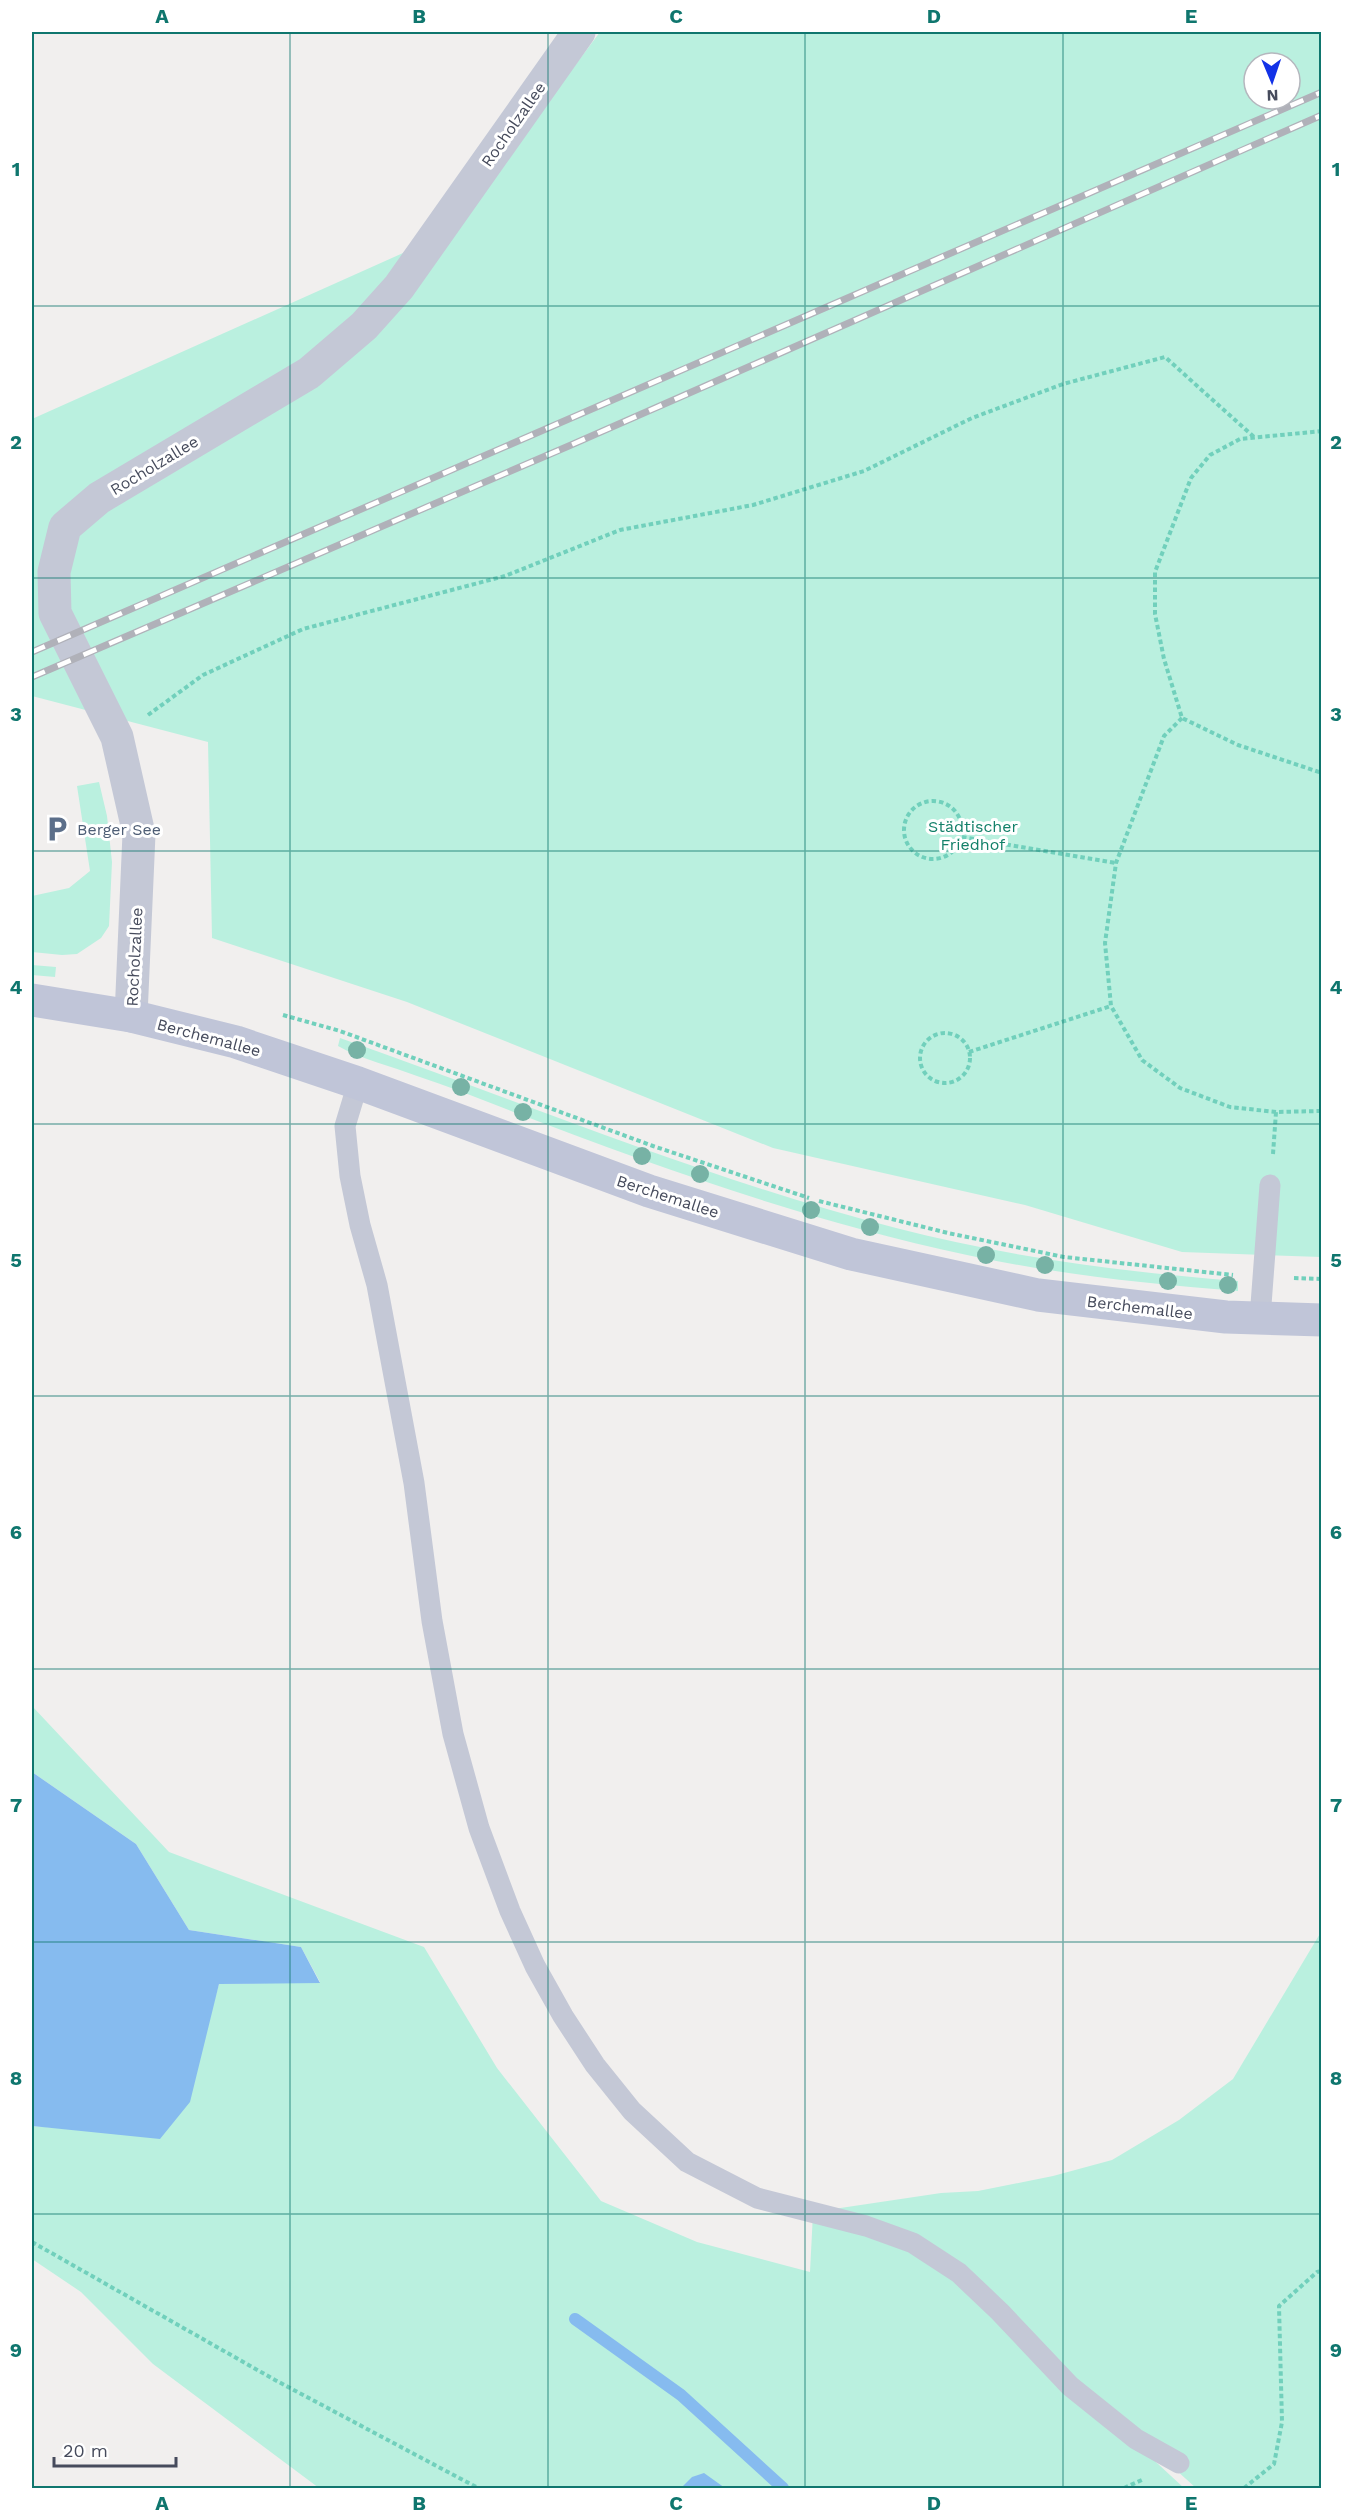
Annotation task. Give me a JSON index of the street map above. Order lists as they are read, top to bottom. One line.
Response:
{"streets":{"street":["Rocholzallee","Berchemallee"]},"crossings":[["Rocholzallee","Berchemallee"]],"parks":["Städtischer Friedhof"],"places":{"parking":["Berger See"]},"scale_bar":"20 m","north":"bottom","grid":{"columns":["A","B","C","D","E"],"rows":["1","2","3","4","5","6","7","8","9"]}}
